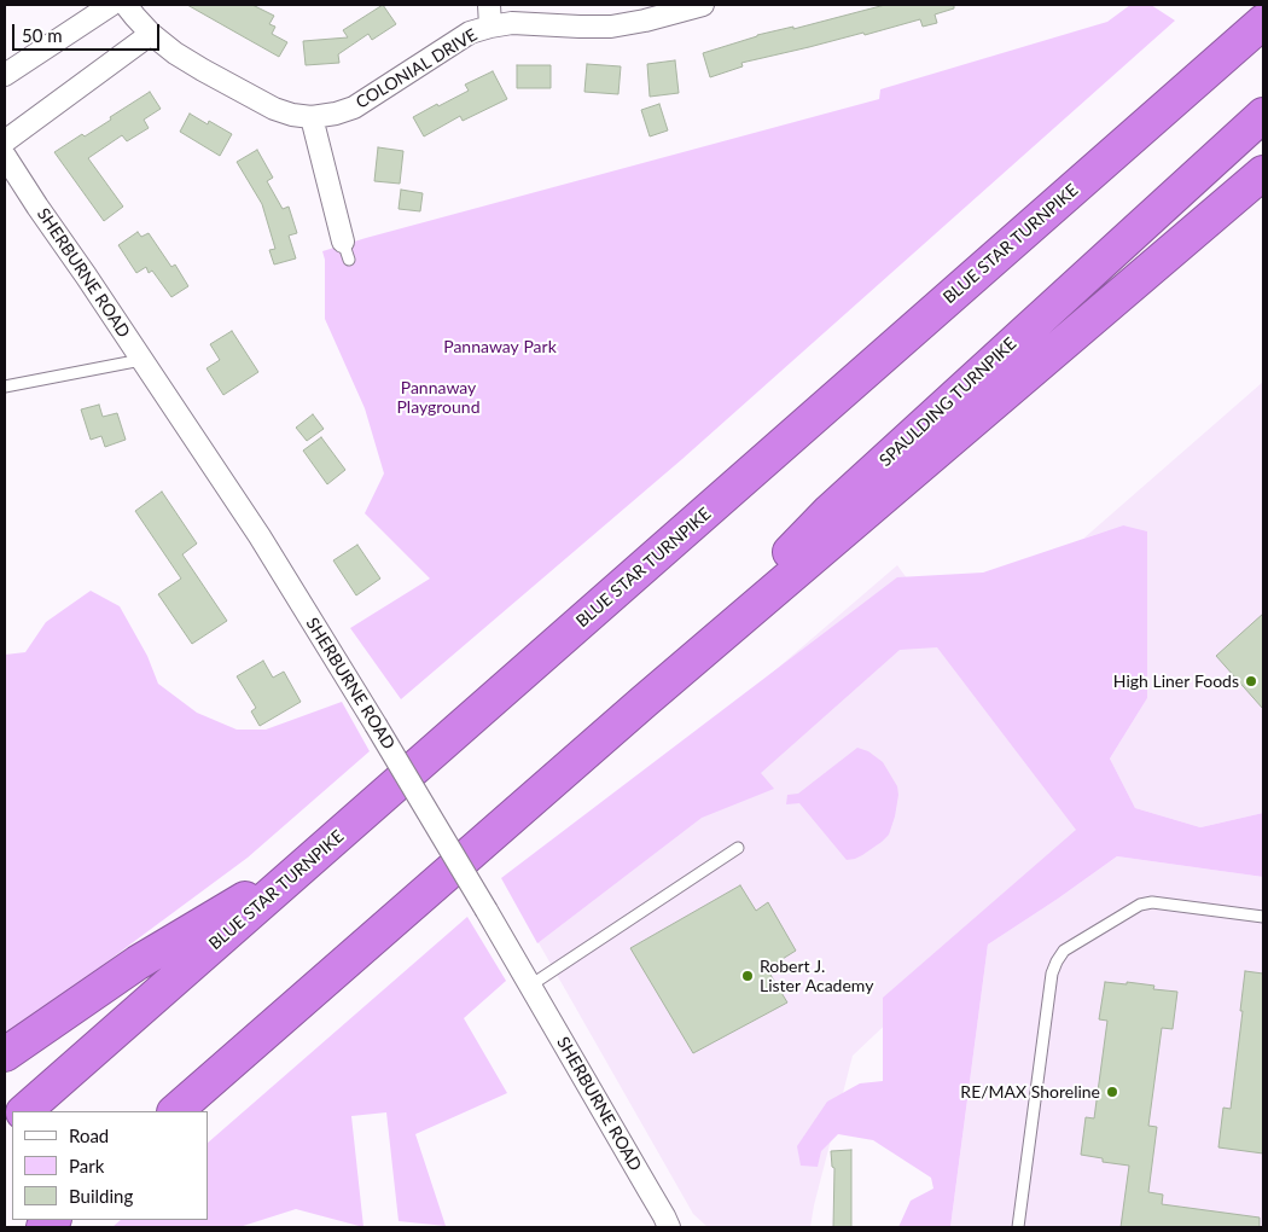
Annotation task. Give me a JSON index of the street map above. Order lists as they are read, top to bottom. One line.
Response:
{"streets":{"highway":["BLUE STAR TURNPIKE","SPAULDING TURNPIKE"],"street":["COLONIAL DRIVE","SHERBURNE ROAD"]},"parks":["Pannaway Park","Pannaway Playground"],"places":["High Liner Foods","Robert J. Lister Academy","RE/MAX Shoreline"],"legend":["Road","Park","Building"],"scale_bar":"50 m"}
